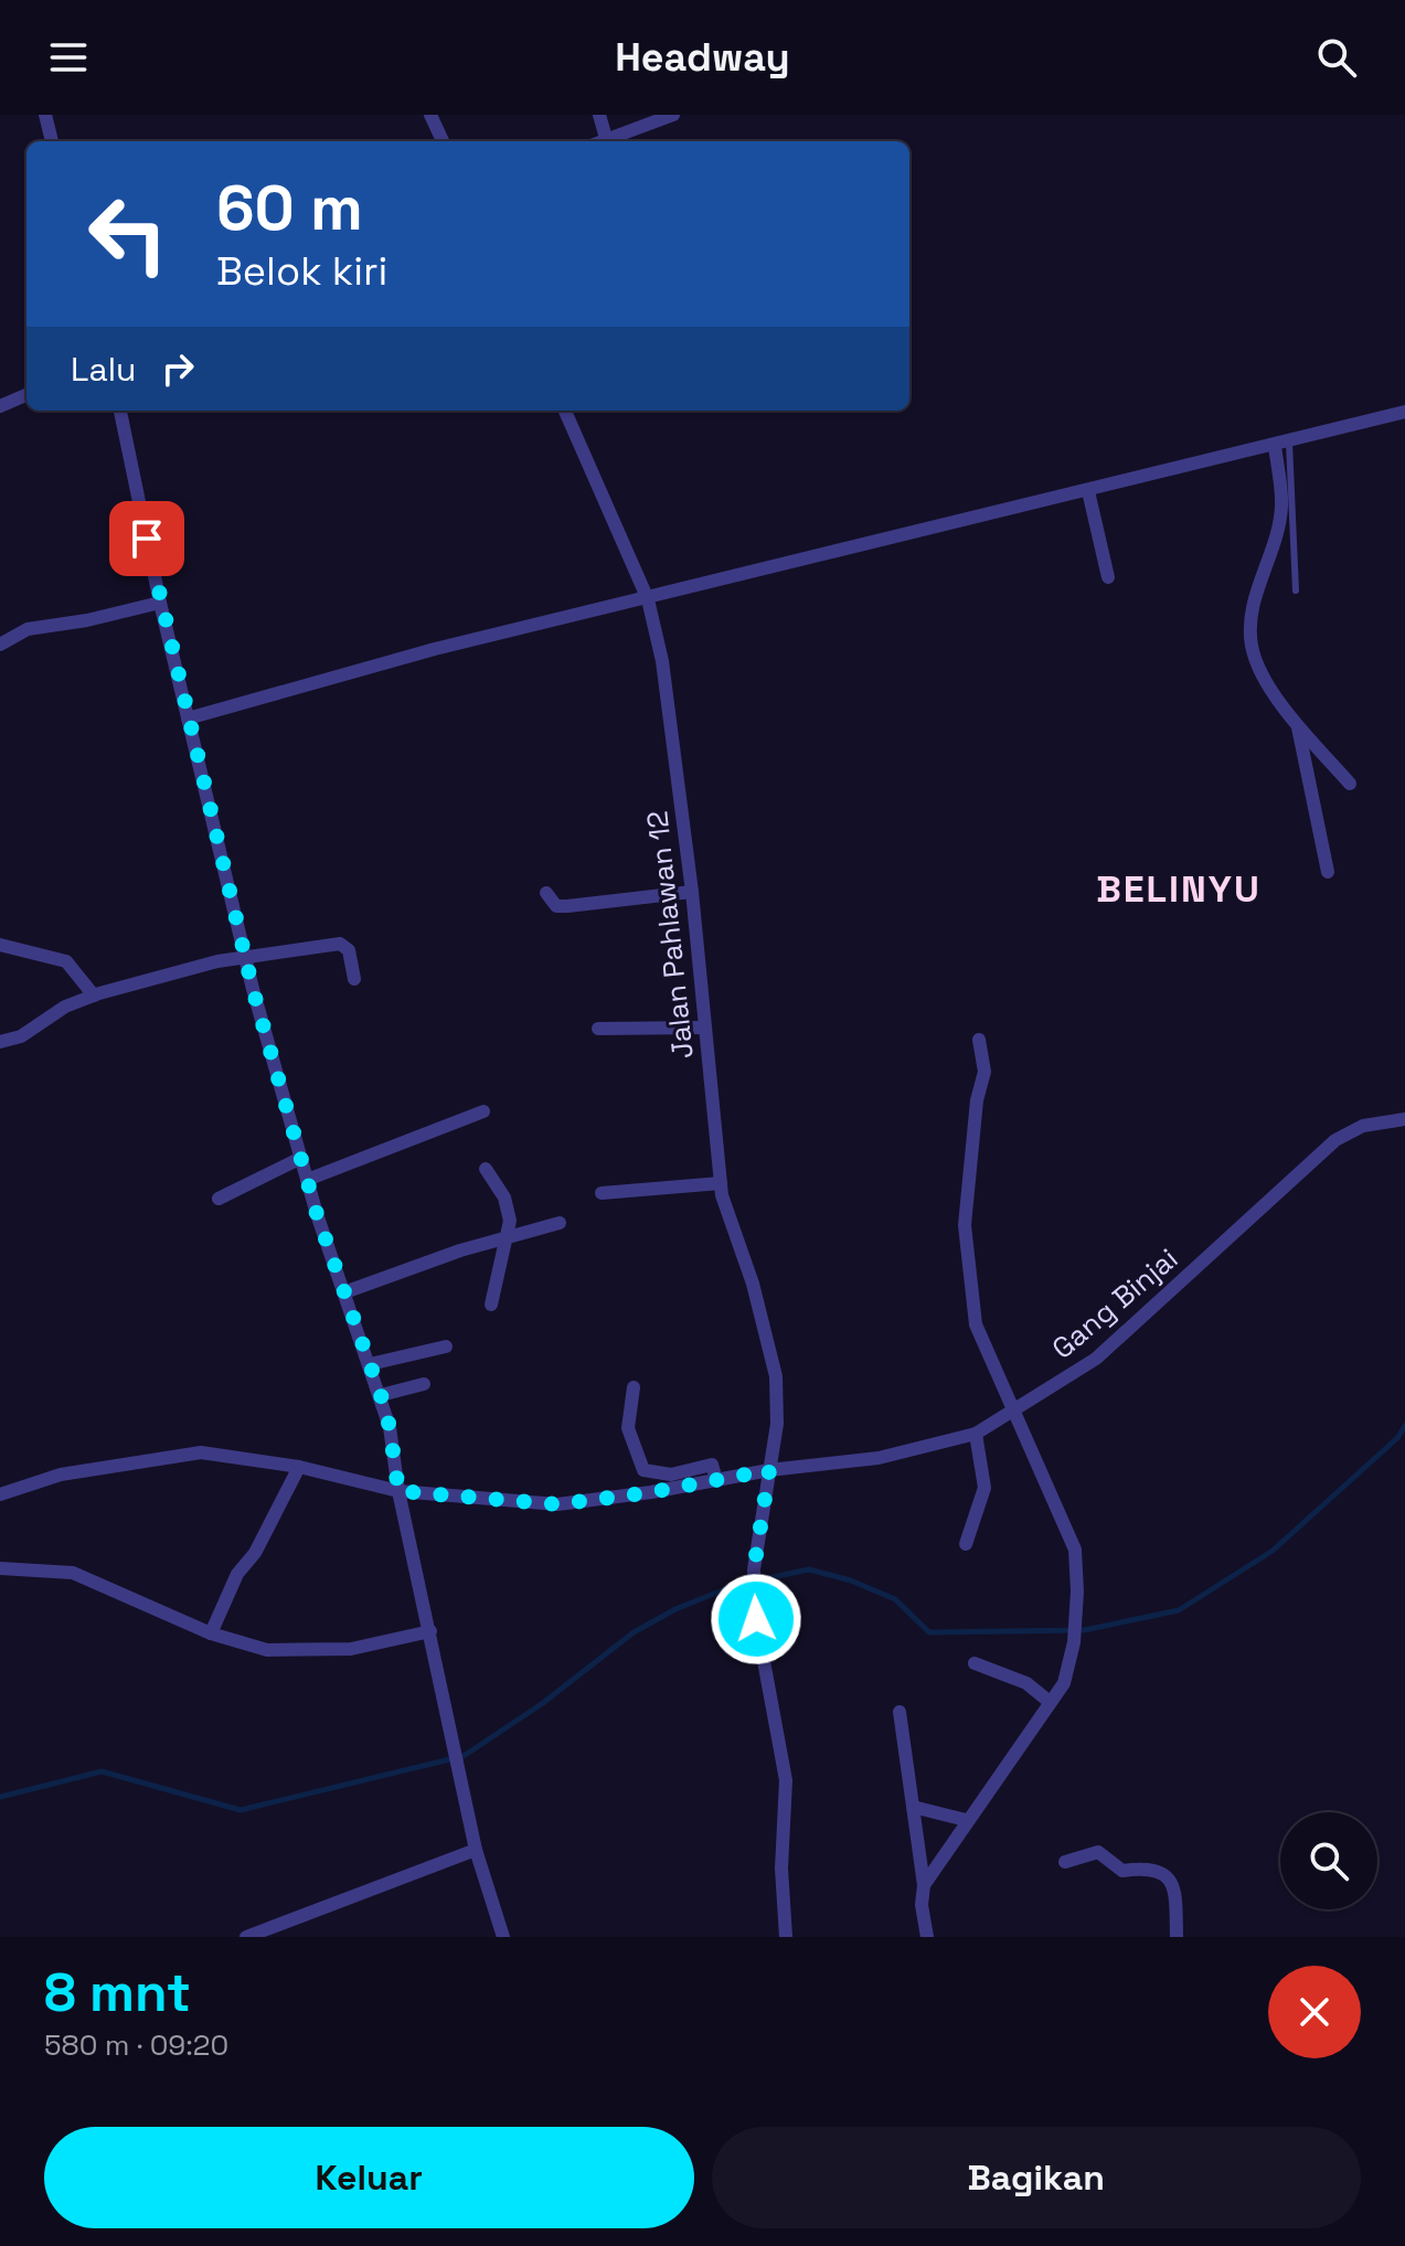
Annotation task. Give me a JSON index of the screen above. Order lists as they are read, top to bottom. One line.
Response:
{"streets":{"street":["Jalan Pahlawan 12","Gang Binjai"]},"crossings":[["Jalan Pahlawan 12","Gang Binjai"]],"districts":["BELINYU"],"page":{"header":"Headway","turn":["60 m","Belok kiri"],"then":"Lalu","heading":["8 mnt","580 m · 09:20"],"buttons":["Keluar","Bagikan"]}}
